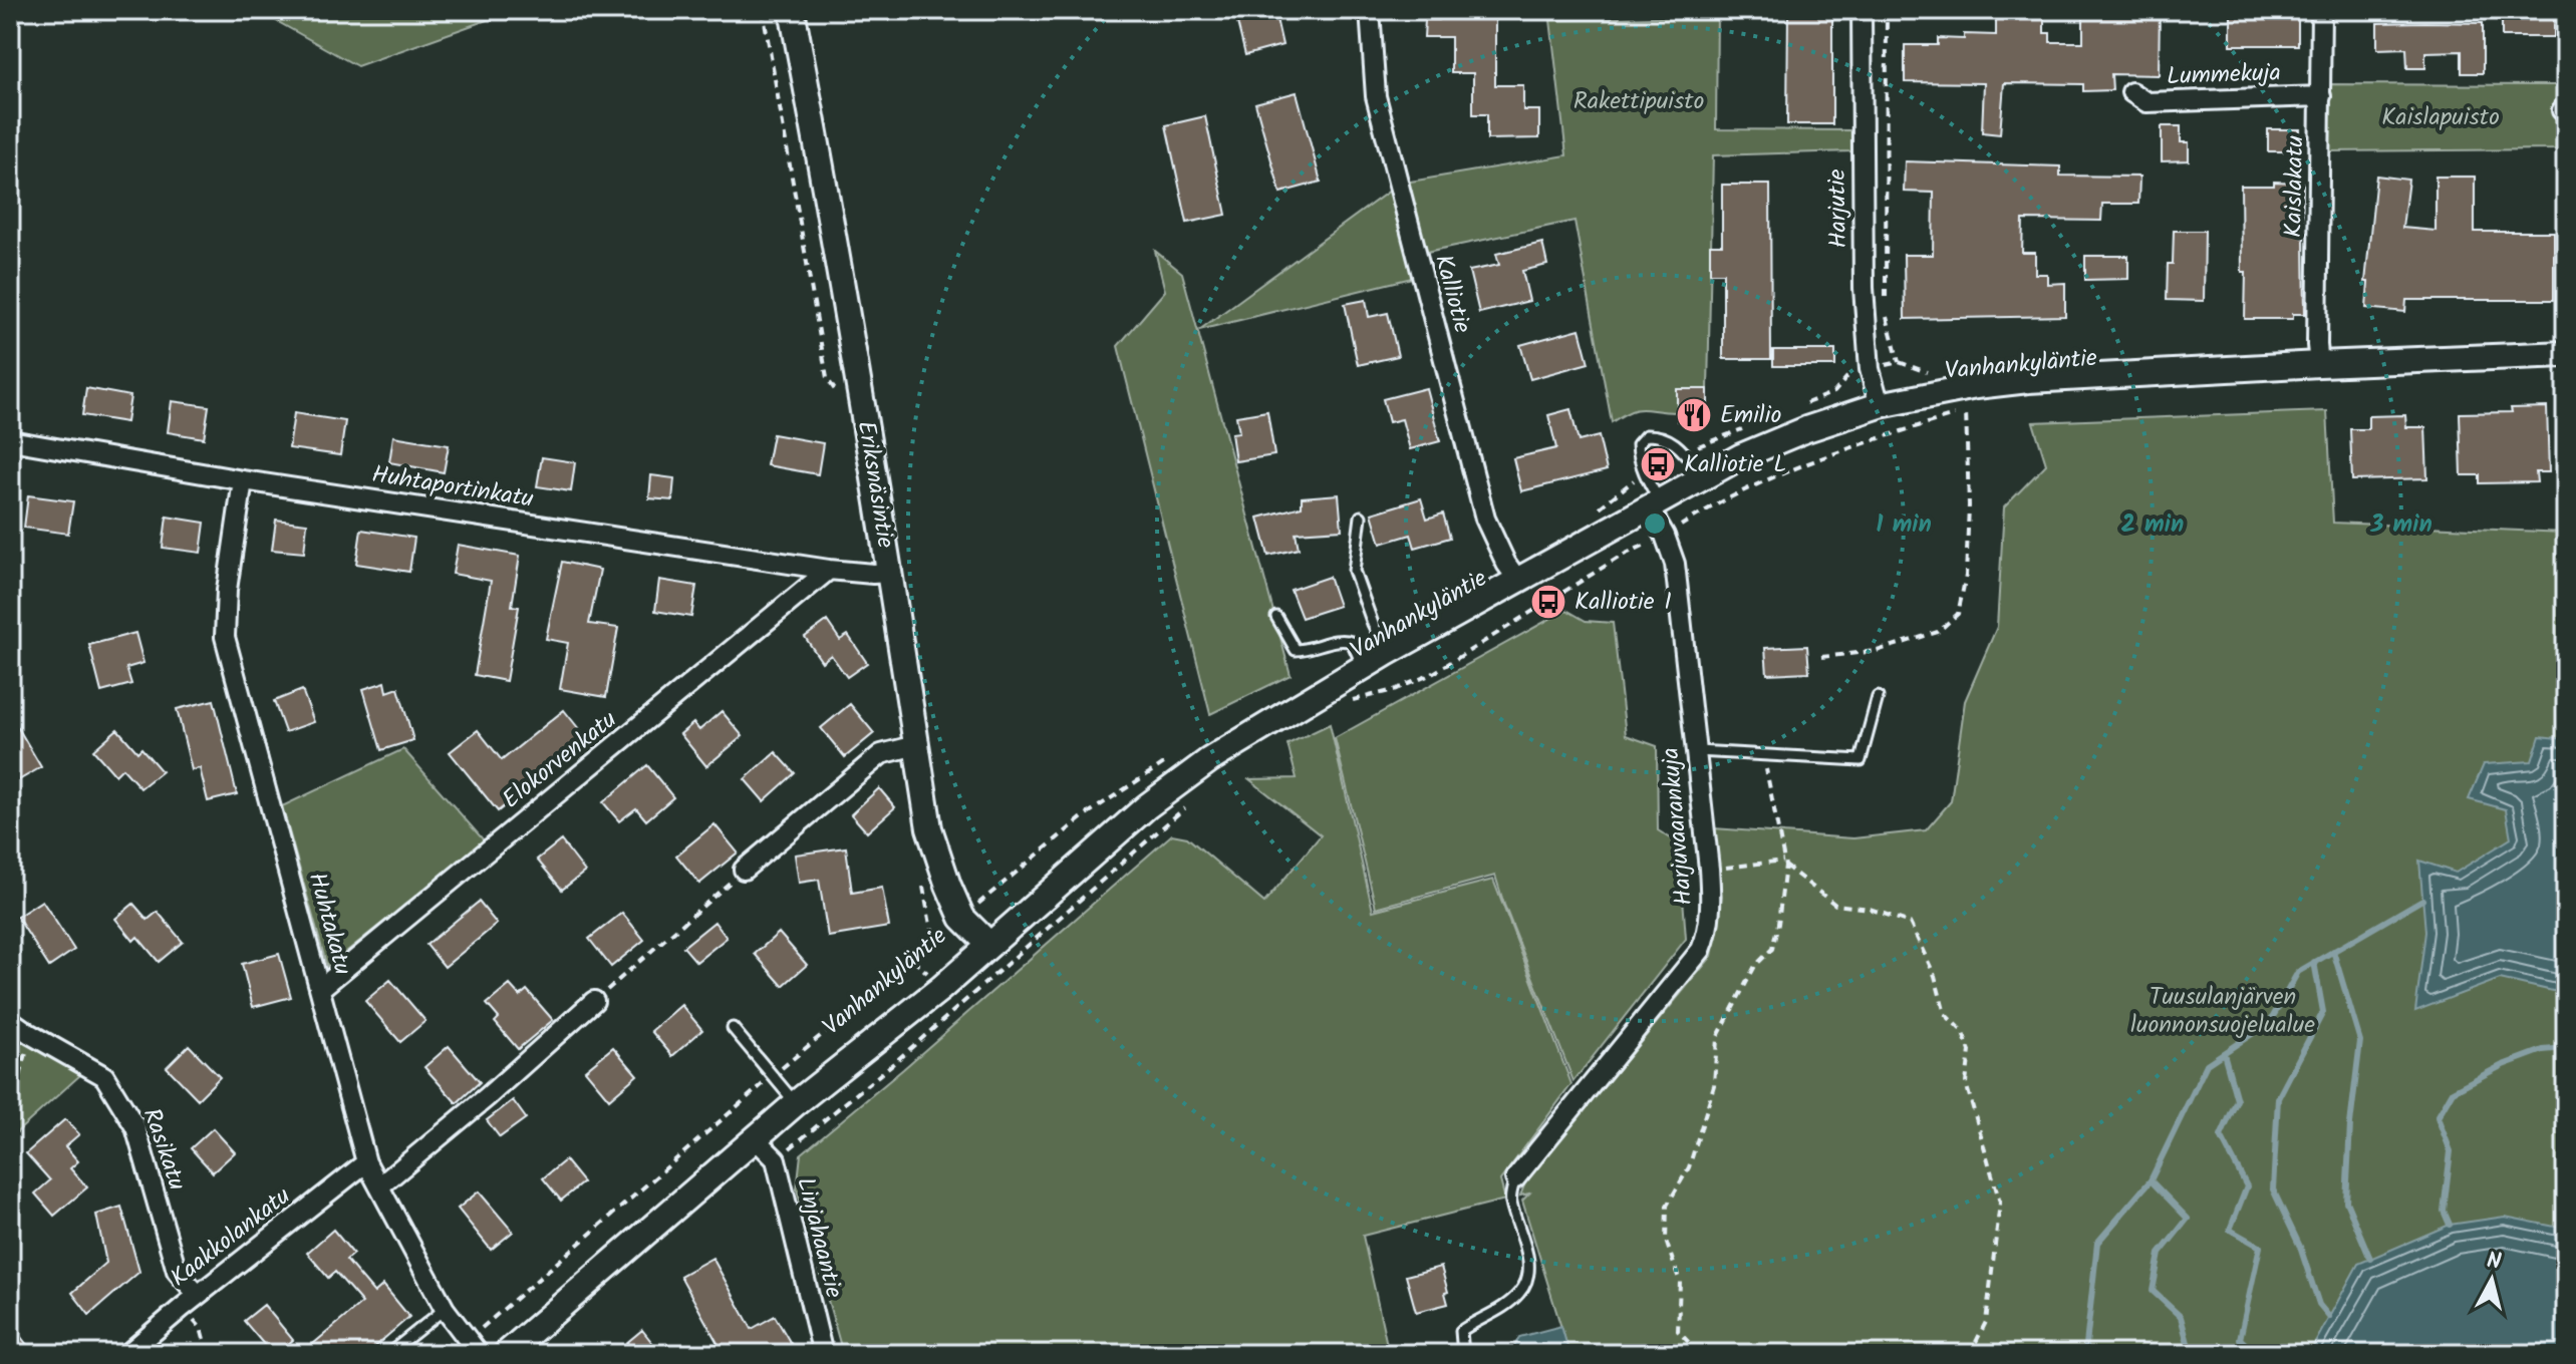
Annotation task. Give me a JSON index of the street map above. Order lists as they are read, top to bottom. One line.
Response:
{"streets":{"street":["Lummekuja","Kaislakatu","Harjutie","Kalliotie","Vanhankyläntie","Eriksnäsintie","Huhtaportinkatu","Elokorvenkatu","Harjuvaarankuja","Huhtakatu","Rasikatu","Kaakkolankatu","Linjahaantie"]},"crossings":[["Lummekuja","Kaislakatu"],["Kaislakatu","Vanhankyläntie"],["Harjutie","Vanhankyläntie"],["Kalliotie","Vanhankyläntie"],["Vanhankyläntie","Eriksnäsintie"],["Vanhankyläntie","Harjuvaarankuja"],["Vanhankyläntie","Huhtakatu"],["Vanhankyläntie","Linjahaantie"],["Eriksnäsintie","Huhtaportinkatu"],["Huhtaportinkatu","Elokorvenkatu"],["Huhtaportinkatu","Huhtakatu"],["Elokorvenkatu","Huhtakatu"],["Huhtakatu","Kaakkolankatu"],["Rasikatu","Kaakkolankatu"]],"parks":["Rakettipuisto","Kaislapuisto","Tuusulanjärven luonnonsuojelualue"],"places":{"restaurant":["Emilio"],"bus stop":["Kalliotie L","Kalliotie I"]},"north":"top","rings":["1 min","2 min","3 min"]}
